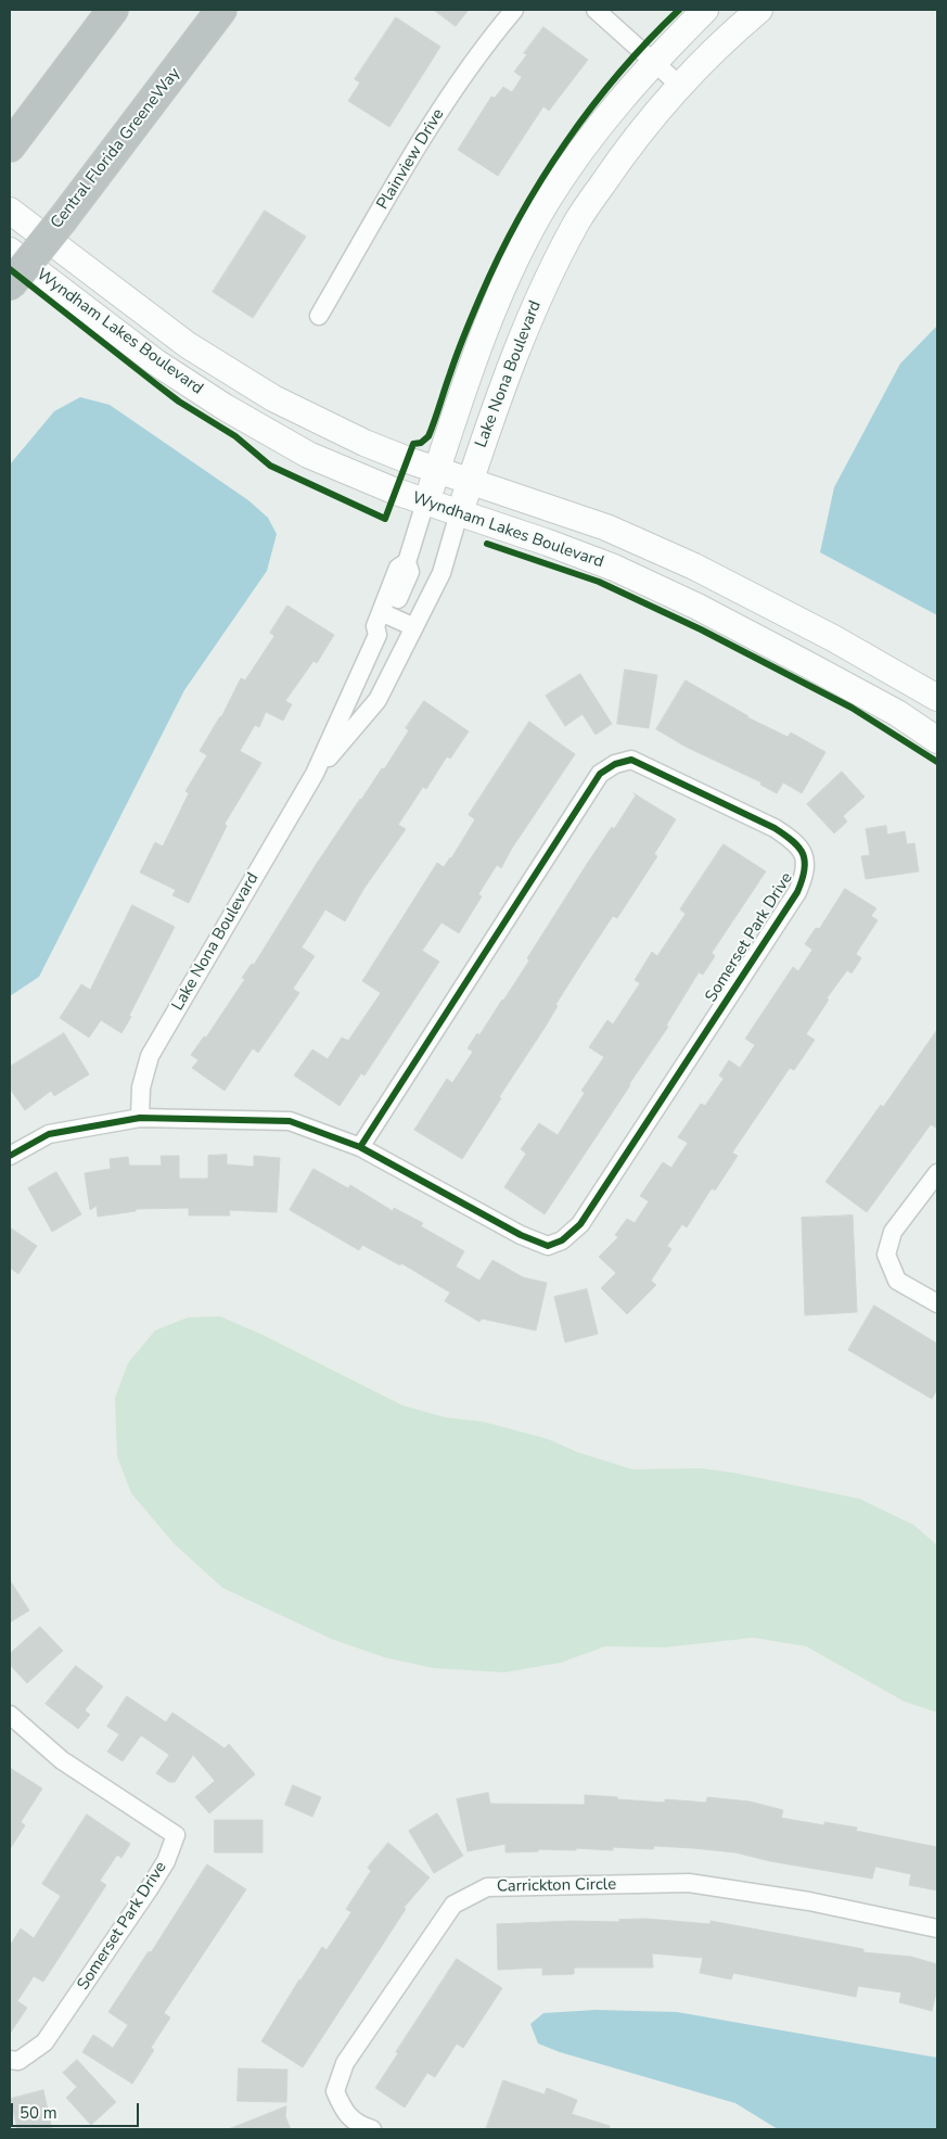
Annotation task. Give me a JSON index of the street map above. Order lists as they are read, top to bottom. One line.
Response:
{"streets":{"highway":["Central Florida GreeneWay"],"street":["Plainview Drive","Wyndham Lakes Boulevard","Lake Nona Boulevard","Somerset Park Drive","Carrickton Circle"]},"crossings":[["Wyndham Lakes Boulevard","Lake Nona Boulevard"],["Lake Nona Boulevard","Somerset Park Drive"]],"scale_bar":"50 m"}
